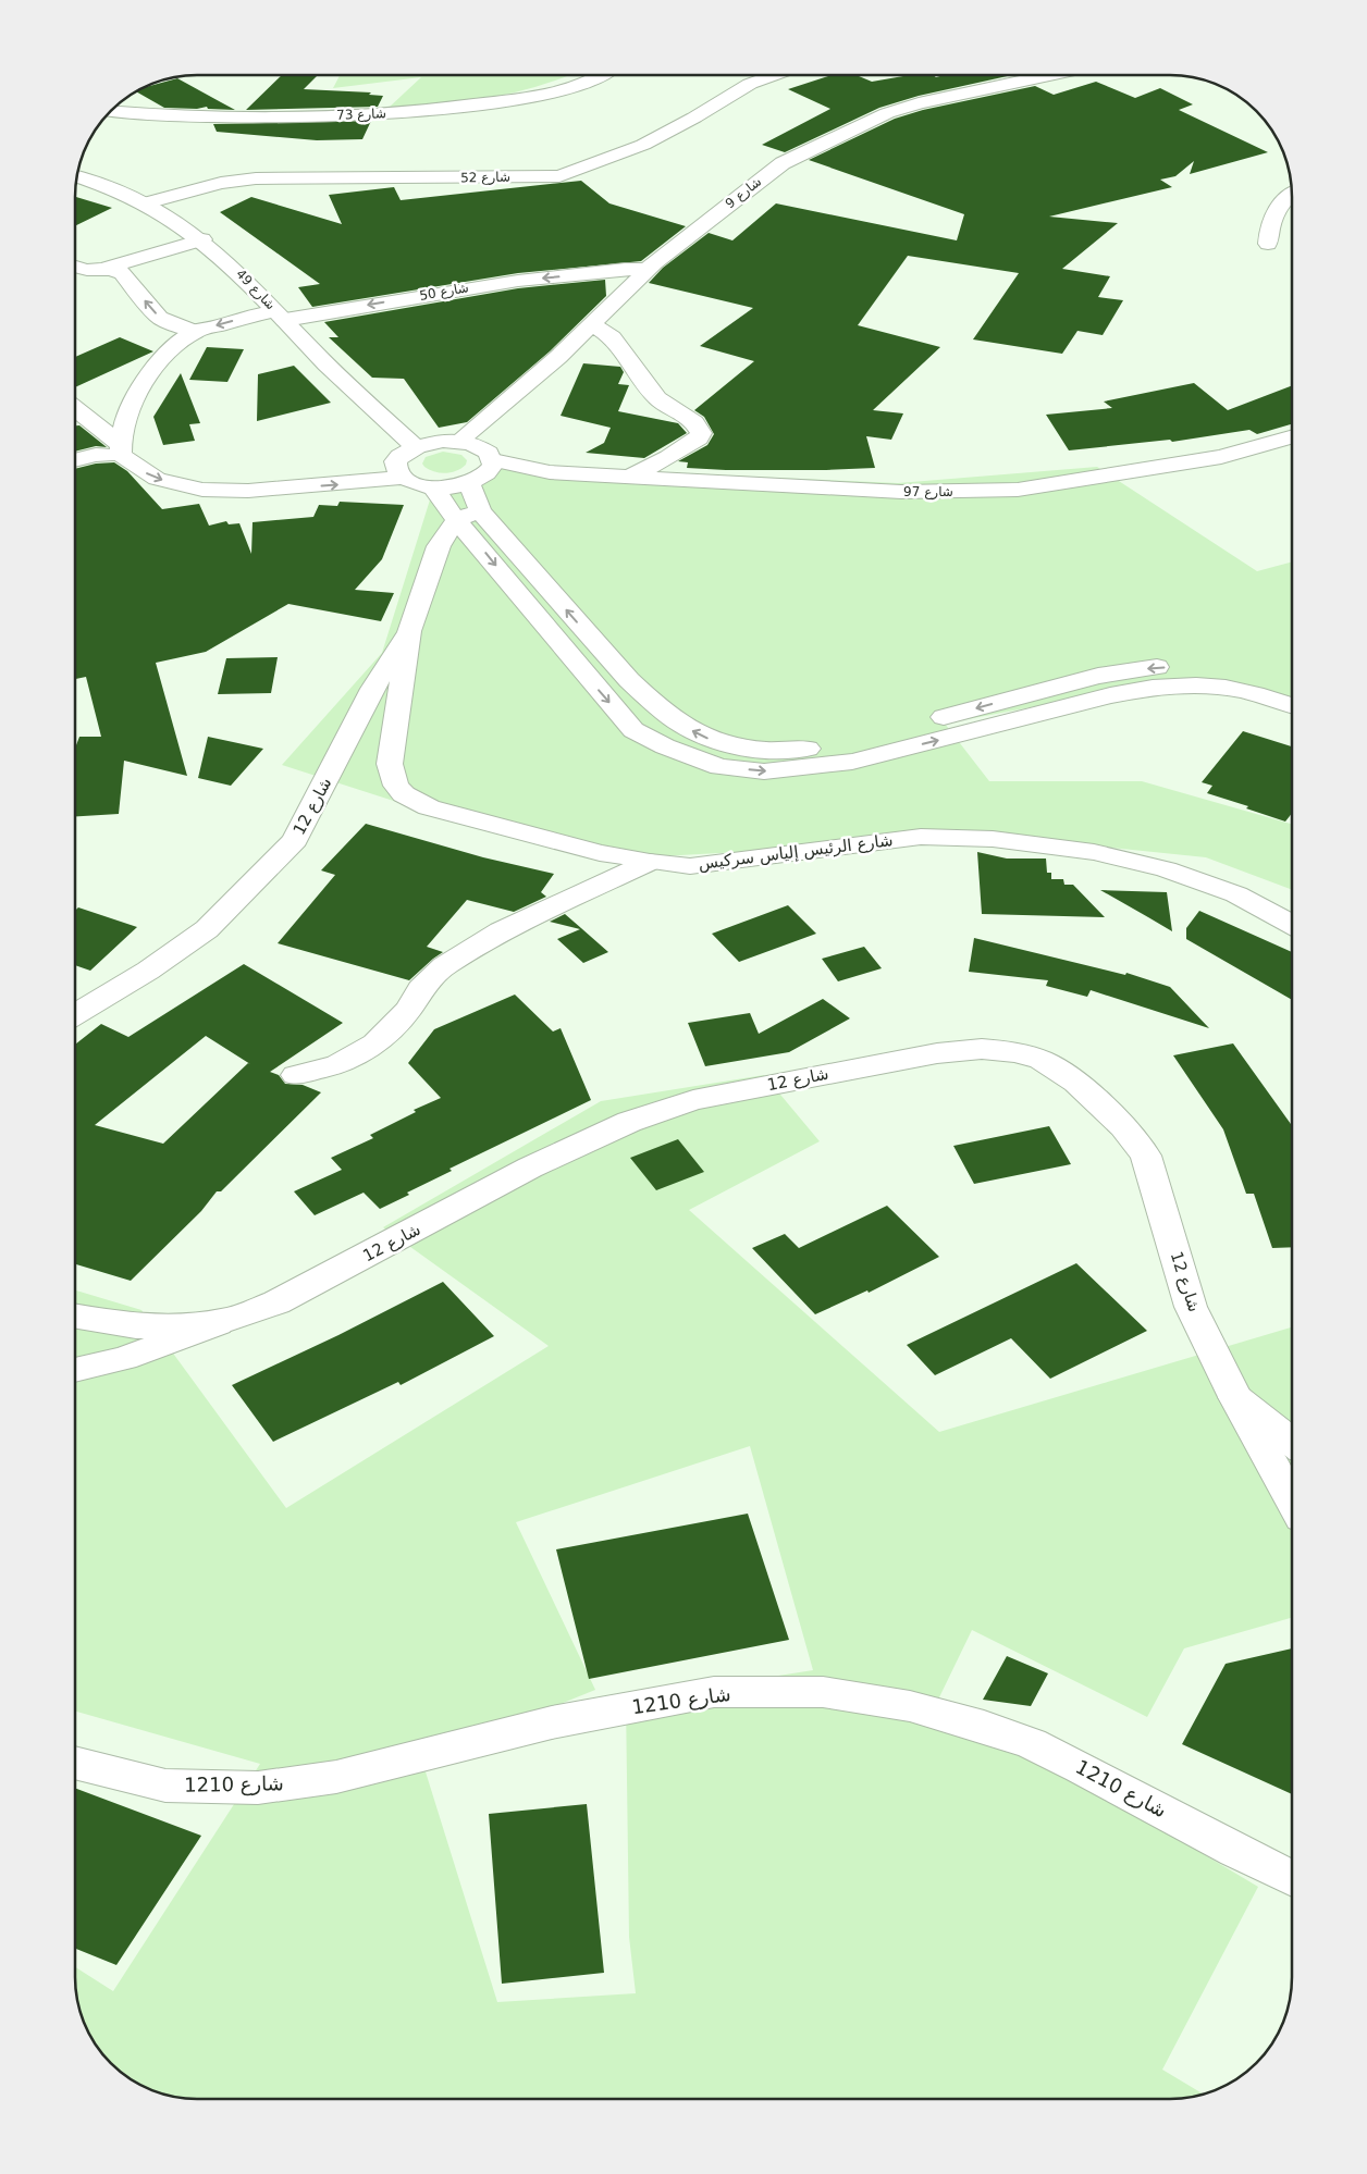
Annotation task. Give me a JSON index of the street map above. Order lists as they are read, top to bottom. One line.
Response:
{"streets":{"main road":["شارع 73","شارع 52","شارع 9","شارع 49","شارع 50","شارع 97","شارع 12","شارع الرئيس إلياس سركيس","شارع 1210"]},"crossings":[["شارع 52","شارع 49"],["شارع 9","شارع 50"],["شارع 49","شارع 50"],["شارع 12","شارع الرئيس إلياس سركيس"]]}
